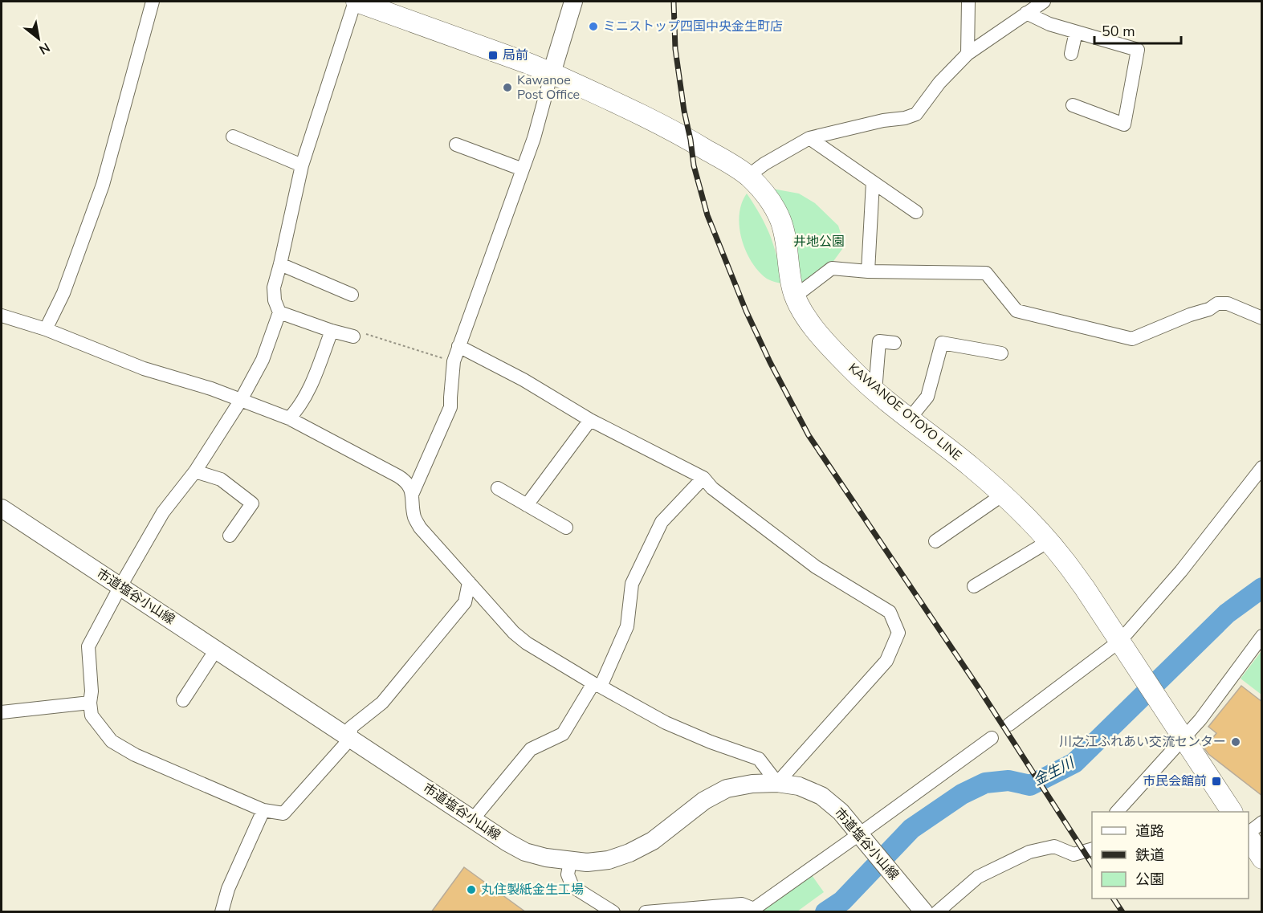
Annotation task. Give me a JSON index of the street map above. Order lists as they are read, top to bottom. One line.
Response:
{"streets":{"main road":["KAWANOE OTOYO LINE"],"street":["市道塩谷小山線"]},"water":["金生川"],"parks":["井地公園"],"places":{"other":["ミニストップ四国中央金生町店","Kawanoe Post Office","川之江ふれあい交流センター","丸住製紙金生工場"],"transit":["局前","市民会館前"]},"legend":["道路","鉄道","公園"],"scale_bar":"50 m","north":"bottom right"}
